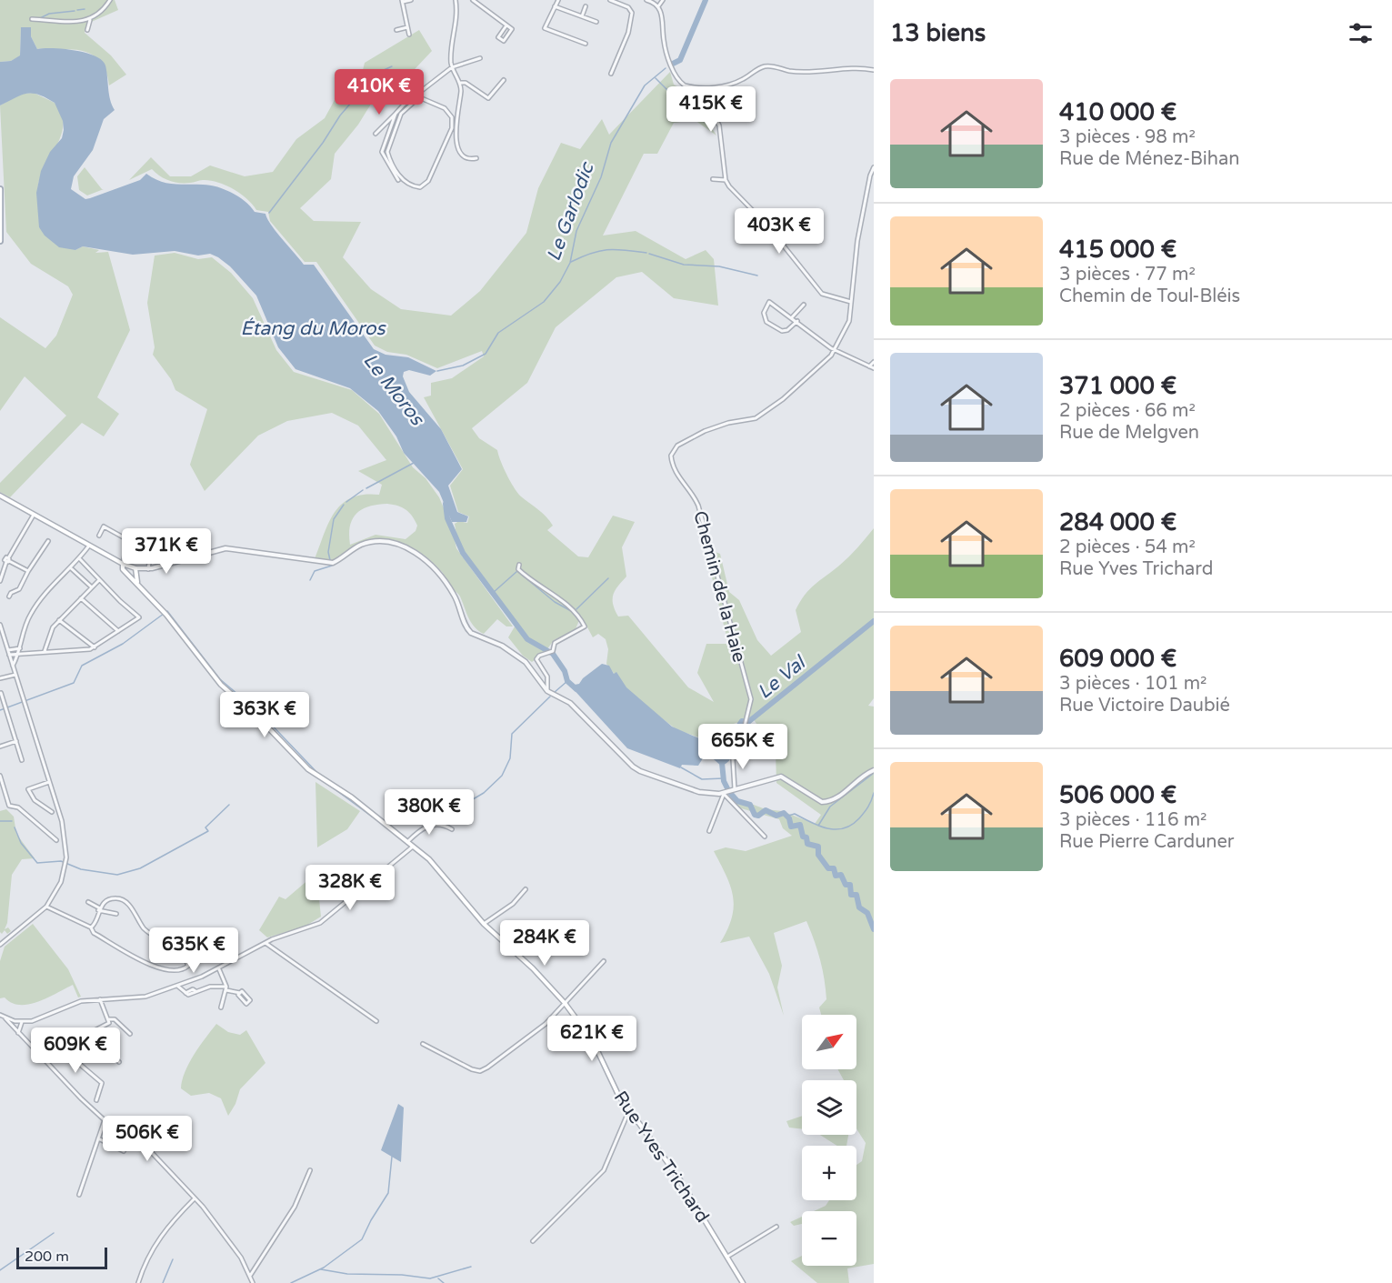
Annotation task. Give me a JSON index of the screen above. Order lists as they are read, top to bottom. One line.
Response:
{"streets":{"main road":["Rue Yves Trichard"],"street":["Chemin de la Haie"]},"water":["Le Garlodic","Étang du Moros","Le Moros","Le Val"],"scale_bar":"200 m","north":"top right","page":{"heading":"13 biens","list":[{"name":"410 000 €","note":"3 pièces · 98 m² · Rue de Ménez-Bihan"},{"name":"415 000 €","note":"3 pièces · 77 m² · Chemin de Toul-Bléis"},{"name":"371 000 €","note":"2 pièces · 66 m² · Rue de Melgven"},{"name":"284 000 €","note":"2 pièces · 54 m² · Rue Yves Trichard"},{"name":"609 000 €","note":"3 pièces · 101 m² · Rue Victoire Daubié"},{"name":"506 000 €","note":"3 pièces · 116 m² · Rue Pierre Carduner"}],"price":["410K €","415K €","403K €","371K €","363K €","665K €","380K €","328K €","284K €","635K €","621K €","609K €","506K €"],"map_buttons":["+","−"],"scale":"200 m"}}
